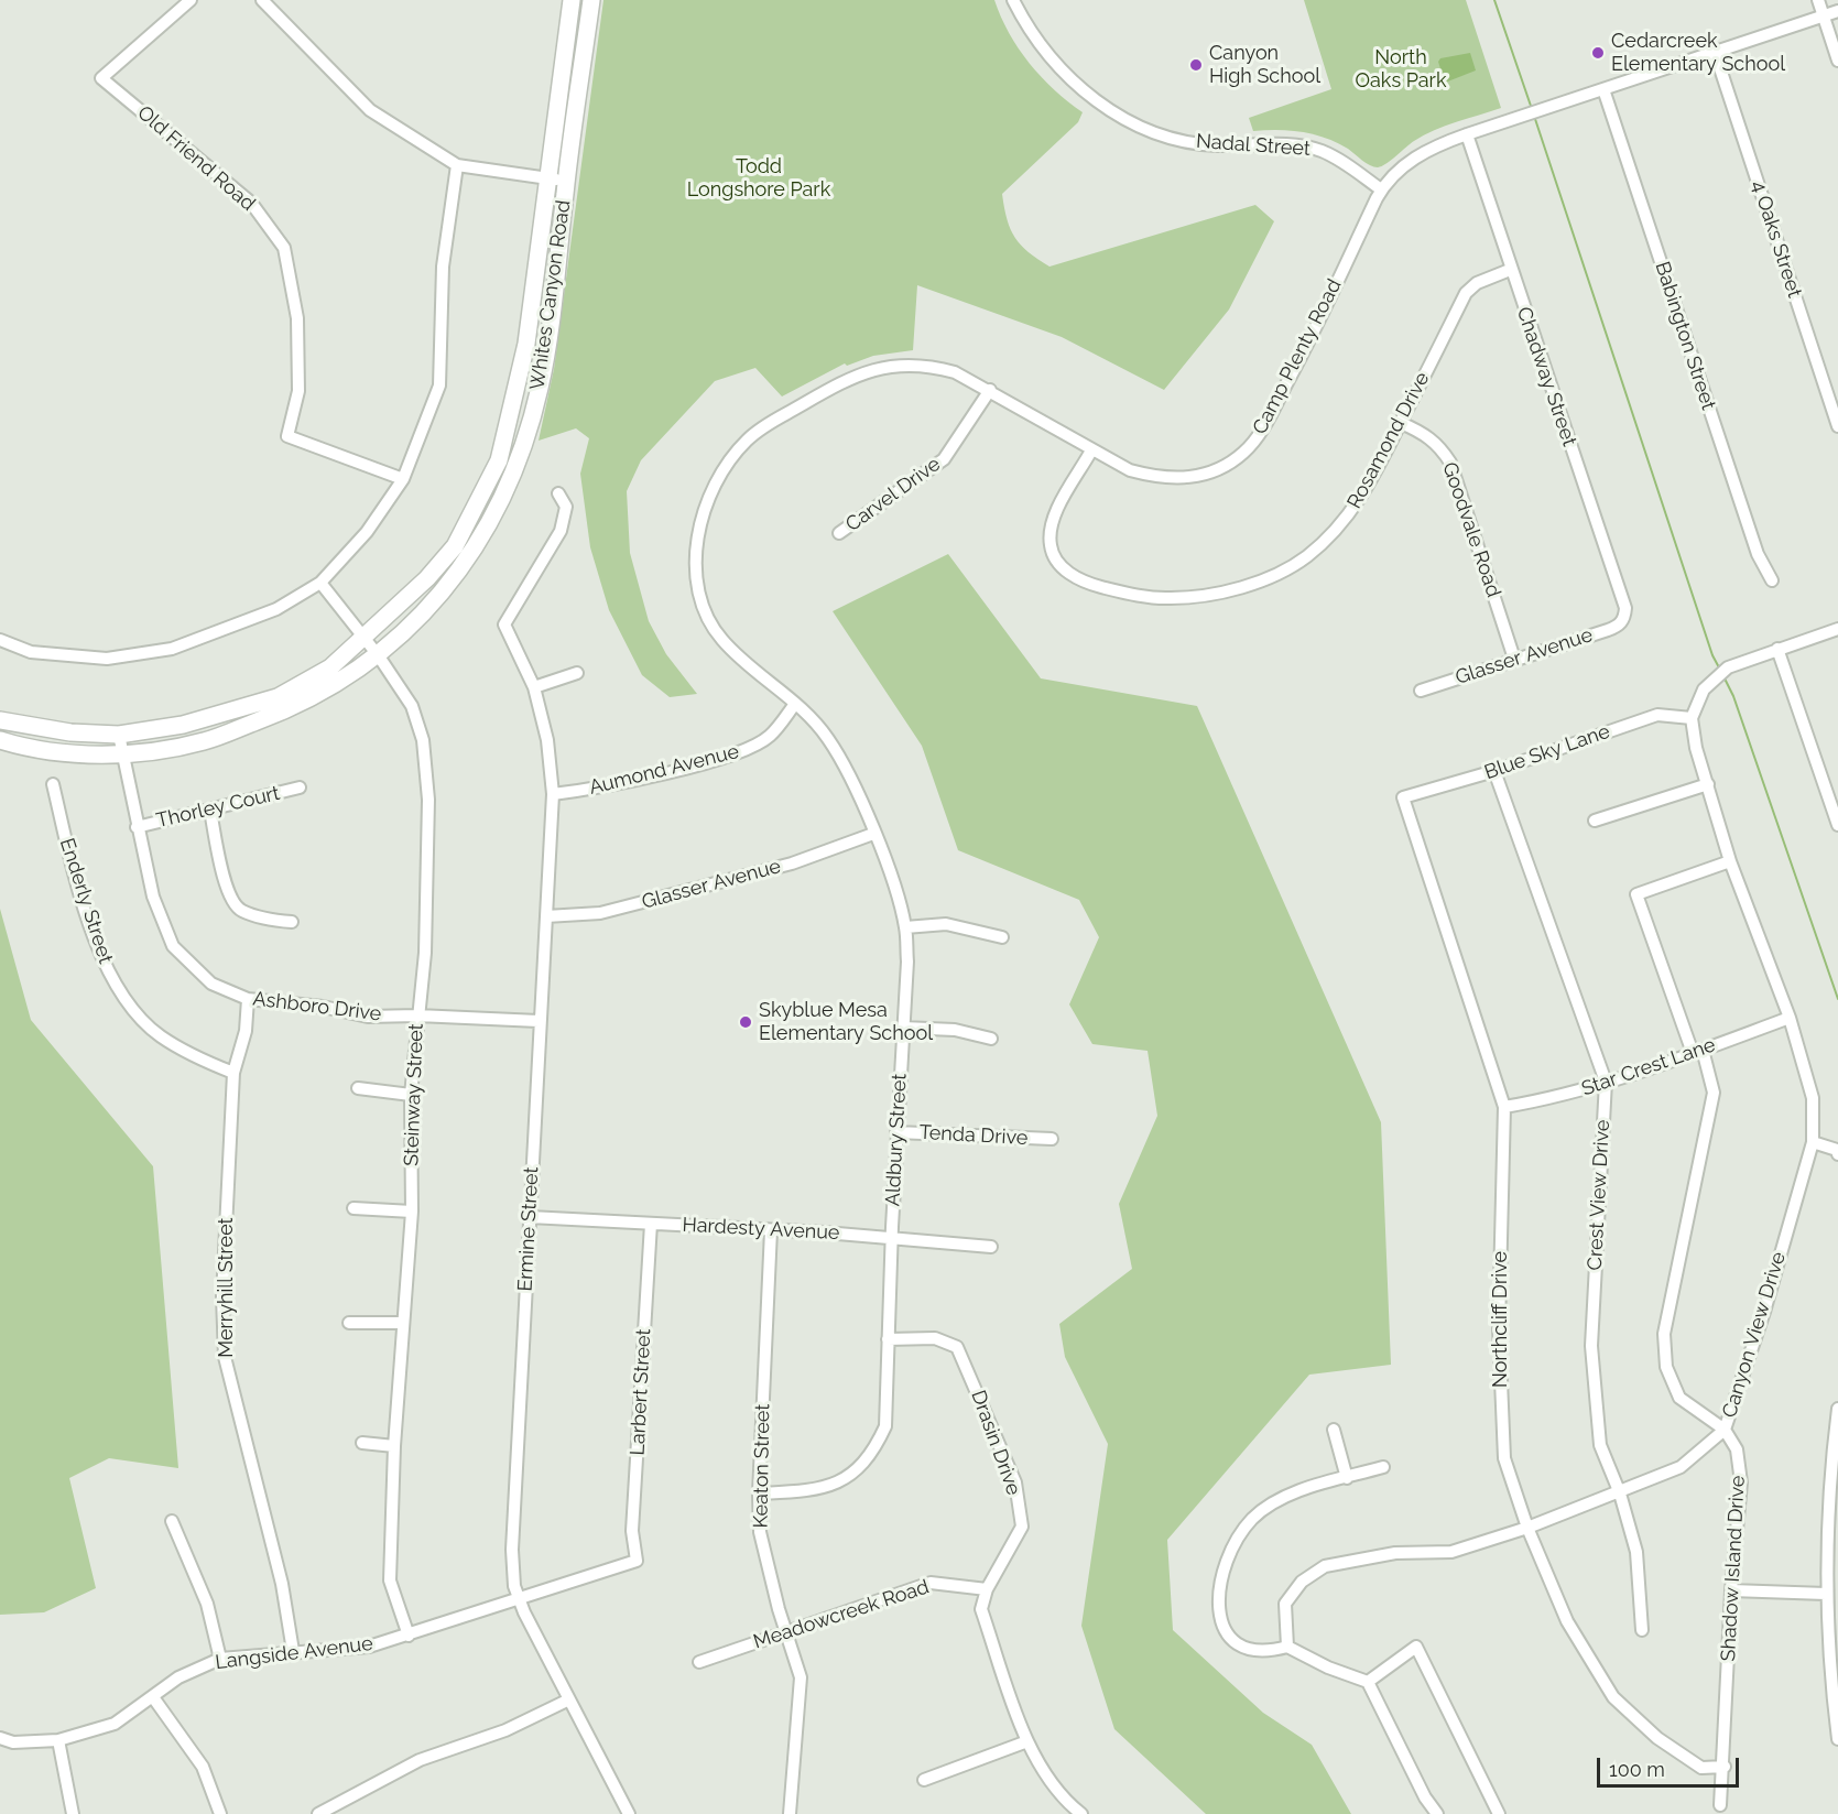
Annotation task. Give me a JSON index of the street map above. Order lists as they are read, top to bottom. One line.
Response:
{"streets":{"main road":["Whites Canyon Road"],"street":["Nadal Street","Old Friend Road","4 Oaks Street","Babington Street","Camp Plenty Road","Chadway Street","Rosamond Drive","Carvel Drive","Goodvale Road","Glasser Avenue","Blue Sky Lane","Aumond Avenue","Thorley Court","Enderly Street","Ashboro Drive","Star Crest Lane","Steinway Street","Tenda Drive","Aldbury Street","Crest View Drive","Ermine Street","Hardesty Avenue","Merryhill Street","Northcliff Drive","Canyon View Drive","Larbert Street","Drasin Drive","Keaton Street","Shadow Island Drive","Meadowcreek Road","Langside Avenue"]},"crossings":[["Nadal Street","Camp Plenty Road"],["4 Oaks Street","Camp Plenty Road"],["Whites Canyon Road","Ashboro Drive"],["Whites Canyon Road","Steinway Street"],["Babington Street","Camp Plenty Road"],["Camp Plenty Road","Chadway Street"],["Camp Plenty Road","Rosamond Drive"],["Camp Plenty Road","Carvel Drive"],["Camp Plenty Road","Aldbury Street"],["Chadway Street","Rosamond Drive"],["Chadway Street","Glasser Avenue"],["Rosamond Drive","Goodvale Road"],["Goodvale Road","Glasser Avenue"],["Glasser Avenue","Aldbury Street"],["Glasser Avenue","Ermine Street"],["Blue Sky Lane","Crest View Drive"],["Blue Sky Lane","Northcliff Drive"],["Blue Sky Lane","Canyon View Drive"],["Aumond Avenue","Aldbury Street"],["Aumond Avenue","Ermine Street"],["Thorley Court","Ashboro Drive"],["Enderly Street","Merryhill Street"],["Ashboro Drive","Steinway Street"],["Ashboro Drive","Ermine Street"],["Ashboro Drive","Merryhill Street"],["Star Crest Lane","Crest View Drive"],["Star Crest Lane","Northcliff Drive"],["Star Crest Lane","Canyon View Drive"],["Steinway Street","Langside Avenue"],["Tenda Drive","Aldbury Street"],["Aldbury Street","Hardesty Avenue"],["Aldbury Street","Drasin Drive"],["Aldbury Street","Keaton Street"],["Crest View Drive","Canyon View Drive"],["Ermine Street","Hardesty Avenue"],["Ermine Street","Langside Avenue"],["Hardesty Avenue","Larbert Street"],["Hardesty Avenue","Keaton Street"],["Merryhill Street","Langside Avenue"],["Northcliff Drive","Canyon View Drive"],["Northcliff Drive","Shadow Island Drive"],["Canyon View Drive","Shadow Island Drive"],["Larbert Street","Langside Avenue"],["Drasin Drive","Meadowcreek Road"],["Keaton Street","Meadowcreek Road"]],"parks":["North Oaks Park","Todd Longshore Park"],"places":["Cedarcreek Elementary School","Canyon High School","Skyblue Mesa Elementary School"],"scale_bar":"100 m"}
